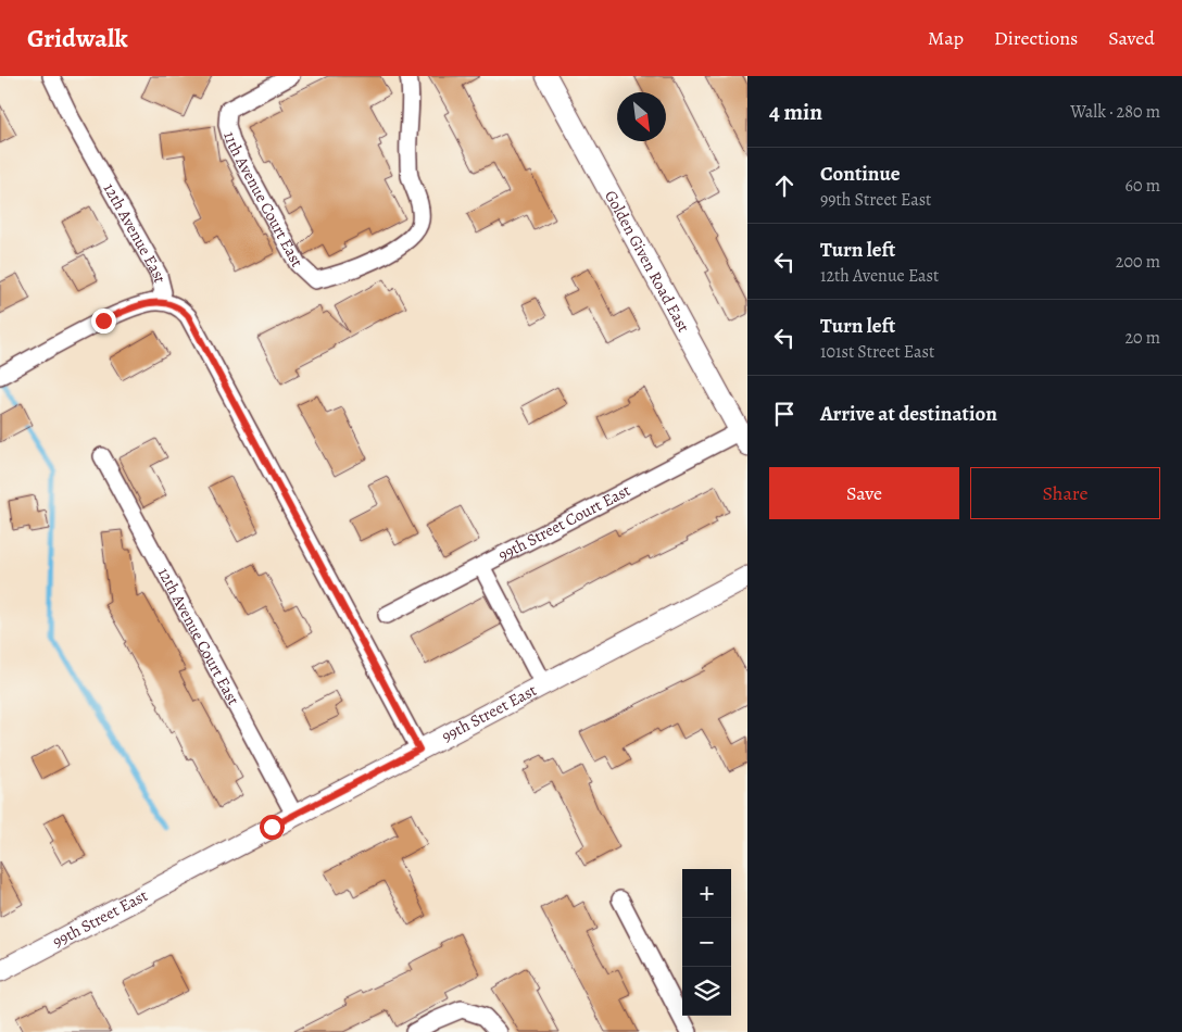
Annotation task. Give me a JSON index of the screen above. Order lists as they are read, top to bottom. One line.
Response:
{"streets":{"street":["11th Avenue Court East","12th Avenue East","Golden Given Road East","99th Street Court East","12th Avenue Court East","99th Street East"]},"crossings":[["12th Avenue East","99th Street East"],["Golden Given Road East","99th Street Court East"],["12th Avenue Court East","99th Street East"]],"north":"bottom right","page":{"header":"Gridwalk","nav":["Map","Directions","Saved"],"heading":["4 min","Walk · 280 m"],"list":[["Continue","99th Street East","60 m"],["Turn left","12th Avenue East","200 m"],["Turn left","101st Street East","20 m"],"Arrive at destination"],"buttons":["Save","Share"],"map_buttons":["+","−"]}}
